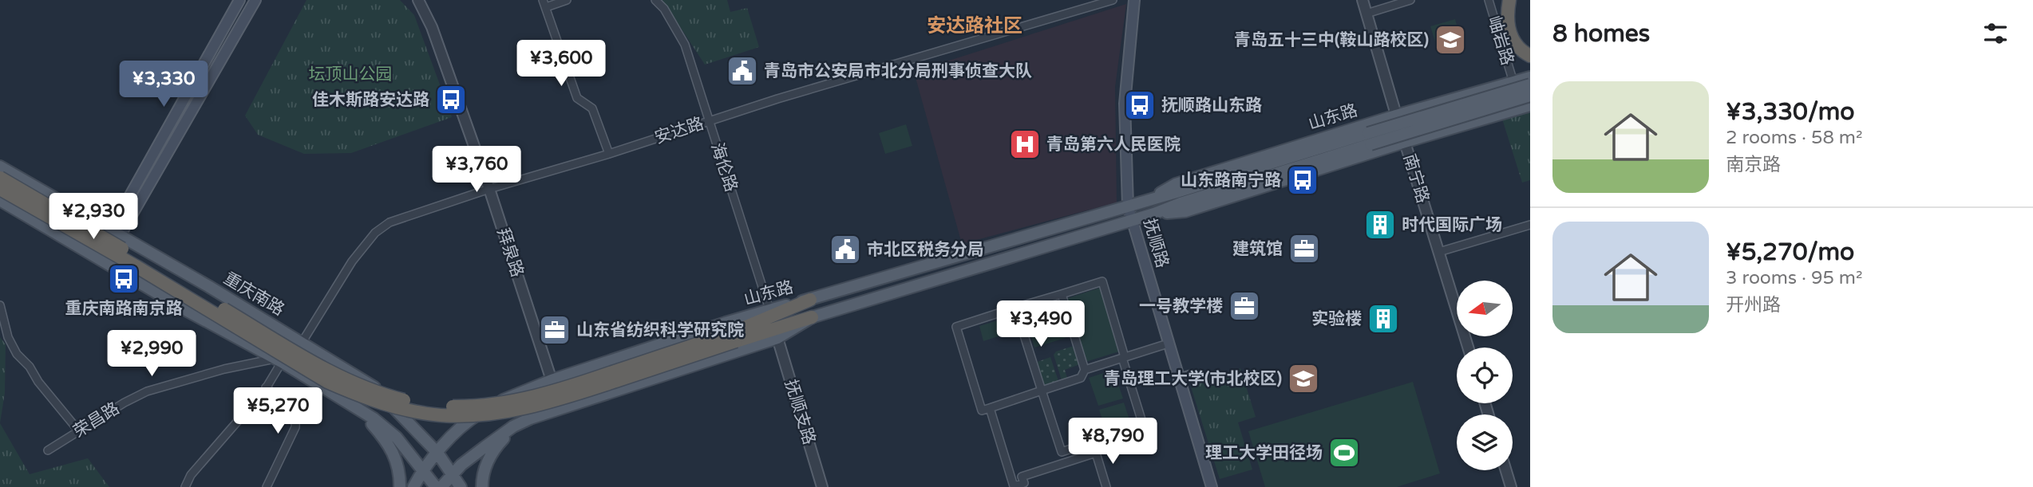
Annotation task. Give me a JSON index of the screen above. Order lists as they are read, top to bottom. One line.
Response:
{"streets":{"main road":["山东路","抚顺路","重庆南路"],"street":["岫岩路","安达路","海伦路","南宁路","拜泉路","抚顺支路","荣昌路"]},"crossings":[["岫岩路","山东路"],["山东路","海伦路"],["山东路","南宁路"],["山东路","抚顺路"],["山东路","拜泉路"],["山东路","重庆南路"],["山东路","抚顺支路"],["安达路","海伦路"],["安达路","拜泉路"],["安达路","重庆南路"]],"districts":["安达路社区"],"parks":["坛顶山公园"],"places":{"school or university":["青岛五十三中(鞍山路校区)","青岛理工大学(市北校区)"],"public building":["青岛市公安局市北分局刑事侦查大队","市北区税务分局"],"bus stop":["佳木斯路安达路","抚顺路山东路","山东路南宁路","重庆南路南京路"],"hospital":["青岛第六人民医院"],"building":["时代国际广场","实验楼"],"office":["建筑馆","一号教学楼","山东省纺织科学研究院"],"sports":["理工大学田径场"]},"north":"left","page":{"heading":"8 homes","price":["¥3,600","¥3,330","¥3,760","¥2,930","¥3,490","¥2,990","¥5,270","¥8,790"],"list":[{"name":"¥3,330/mo","note":"2 rooms · 58 m² · 南京路"},{"name":"¥5,270/mo","note":"3 rooms · 95 m² · 开州路"}]}}
